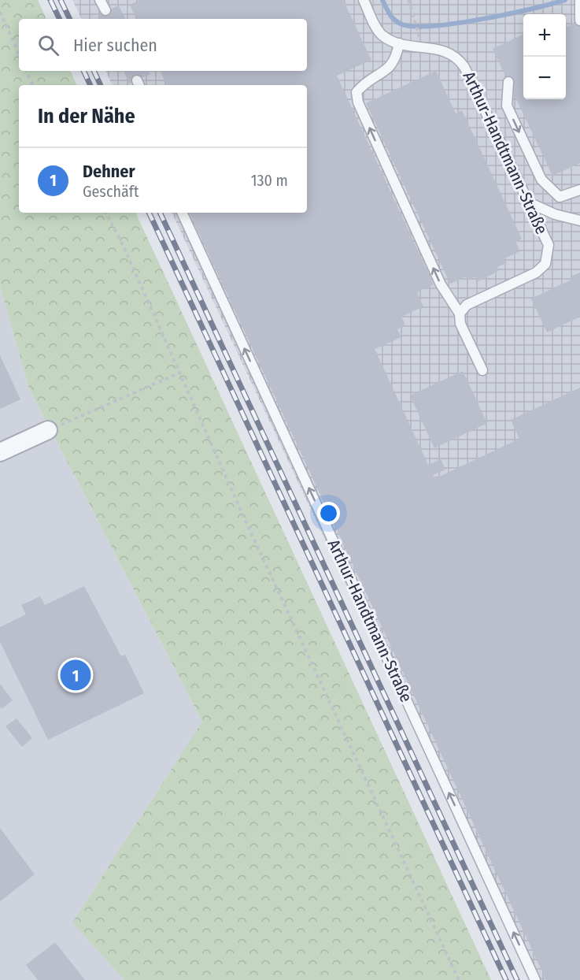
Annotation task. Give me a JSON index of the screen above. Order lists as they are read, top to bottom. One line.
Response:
{"streets":{"lane":["Arthur-Handtmann-Straße"]},"one_way":["Arthur-Handtmann-Straße"],"page":{"map_buttons":["+","−"],"search":"Hier suchen","heading":"In der Nähe","list":[{"mark":"1","name":"Dehner","note":"Geschäft","value":"130 m"}],"pins":"1"}}
